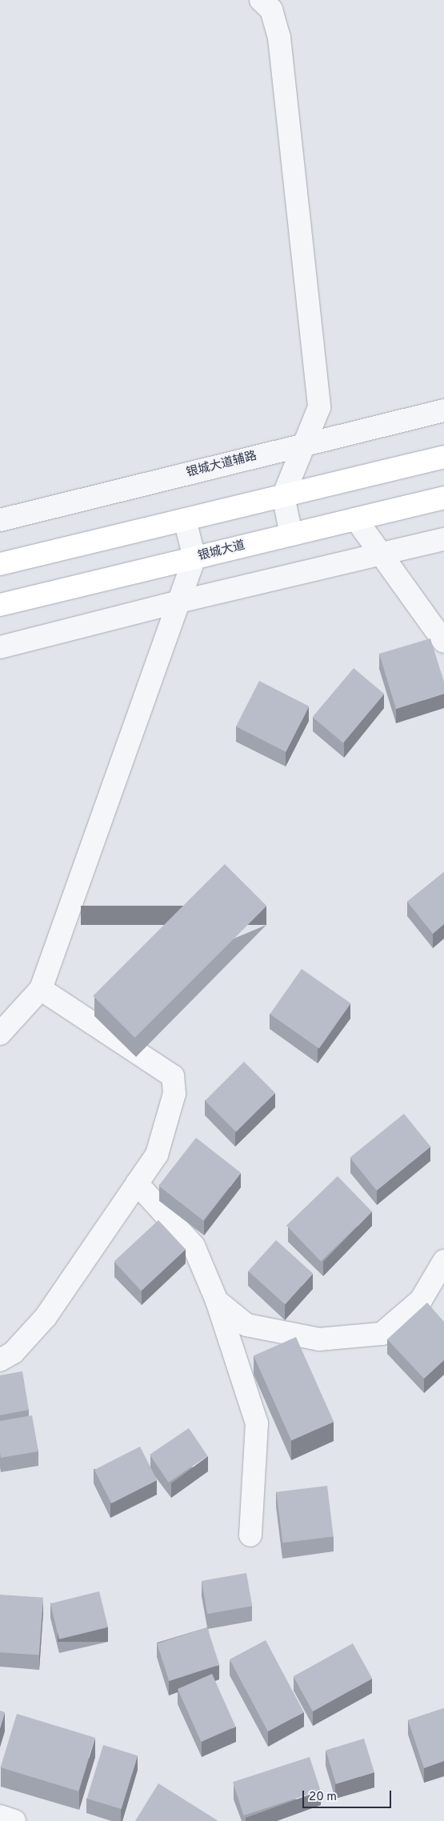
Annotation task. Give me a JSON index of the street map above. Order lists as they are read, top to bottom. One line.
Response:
{"streets":{"main road":["银城大道"],"street":["银城大道辅路"]},"scale_bar":"20 m"}
